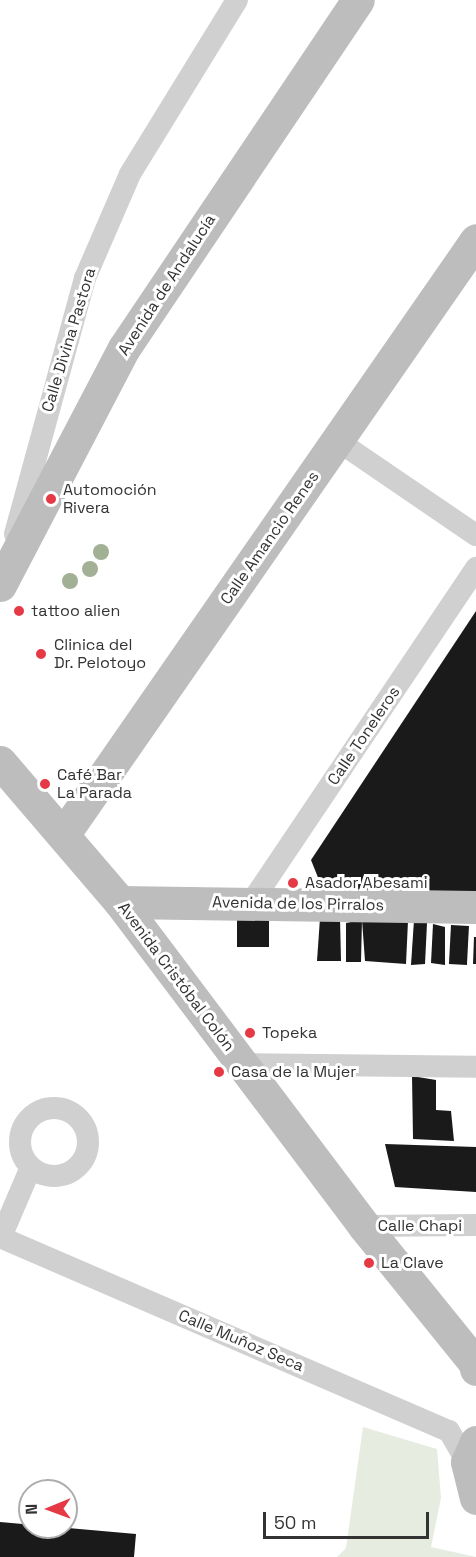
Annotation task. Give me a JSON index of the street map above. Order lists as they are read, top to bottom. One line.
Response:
{"streets":{"main road":["Avenida de Andalucía","Calle Amancio Renes","Avenida de los Pirralos","Avenida Cristóbal Colón"],"street":["Calle Divina Pastora","Calle Toneleros","Calle Chapi","Calle Muñoz Seca"]},"crossings":[["Avenida de Andalucía","Calle Divina Pastora"],["Calle Amancio Renes","Avenida Cristóbal Colón"],["Calle Toneleros","Avenida de los Pirralos"],["Avenida de los Pirralos","Avenida Cristóbal Colón"],["Avenida Cristóbal Colón","Calle Chapi"]],"places":["Automoción Rivera","tattoo alien","Clinica del Dr. Pelotoyo","Café Bar La Parada","Asador Abesami","Topeka","Casa de la Mujer","La Clave"],"scale_bar":"50 m","north":"left"}
